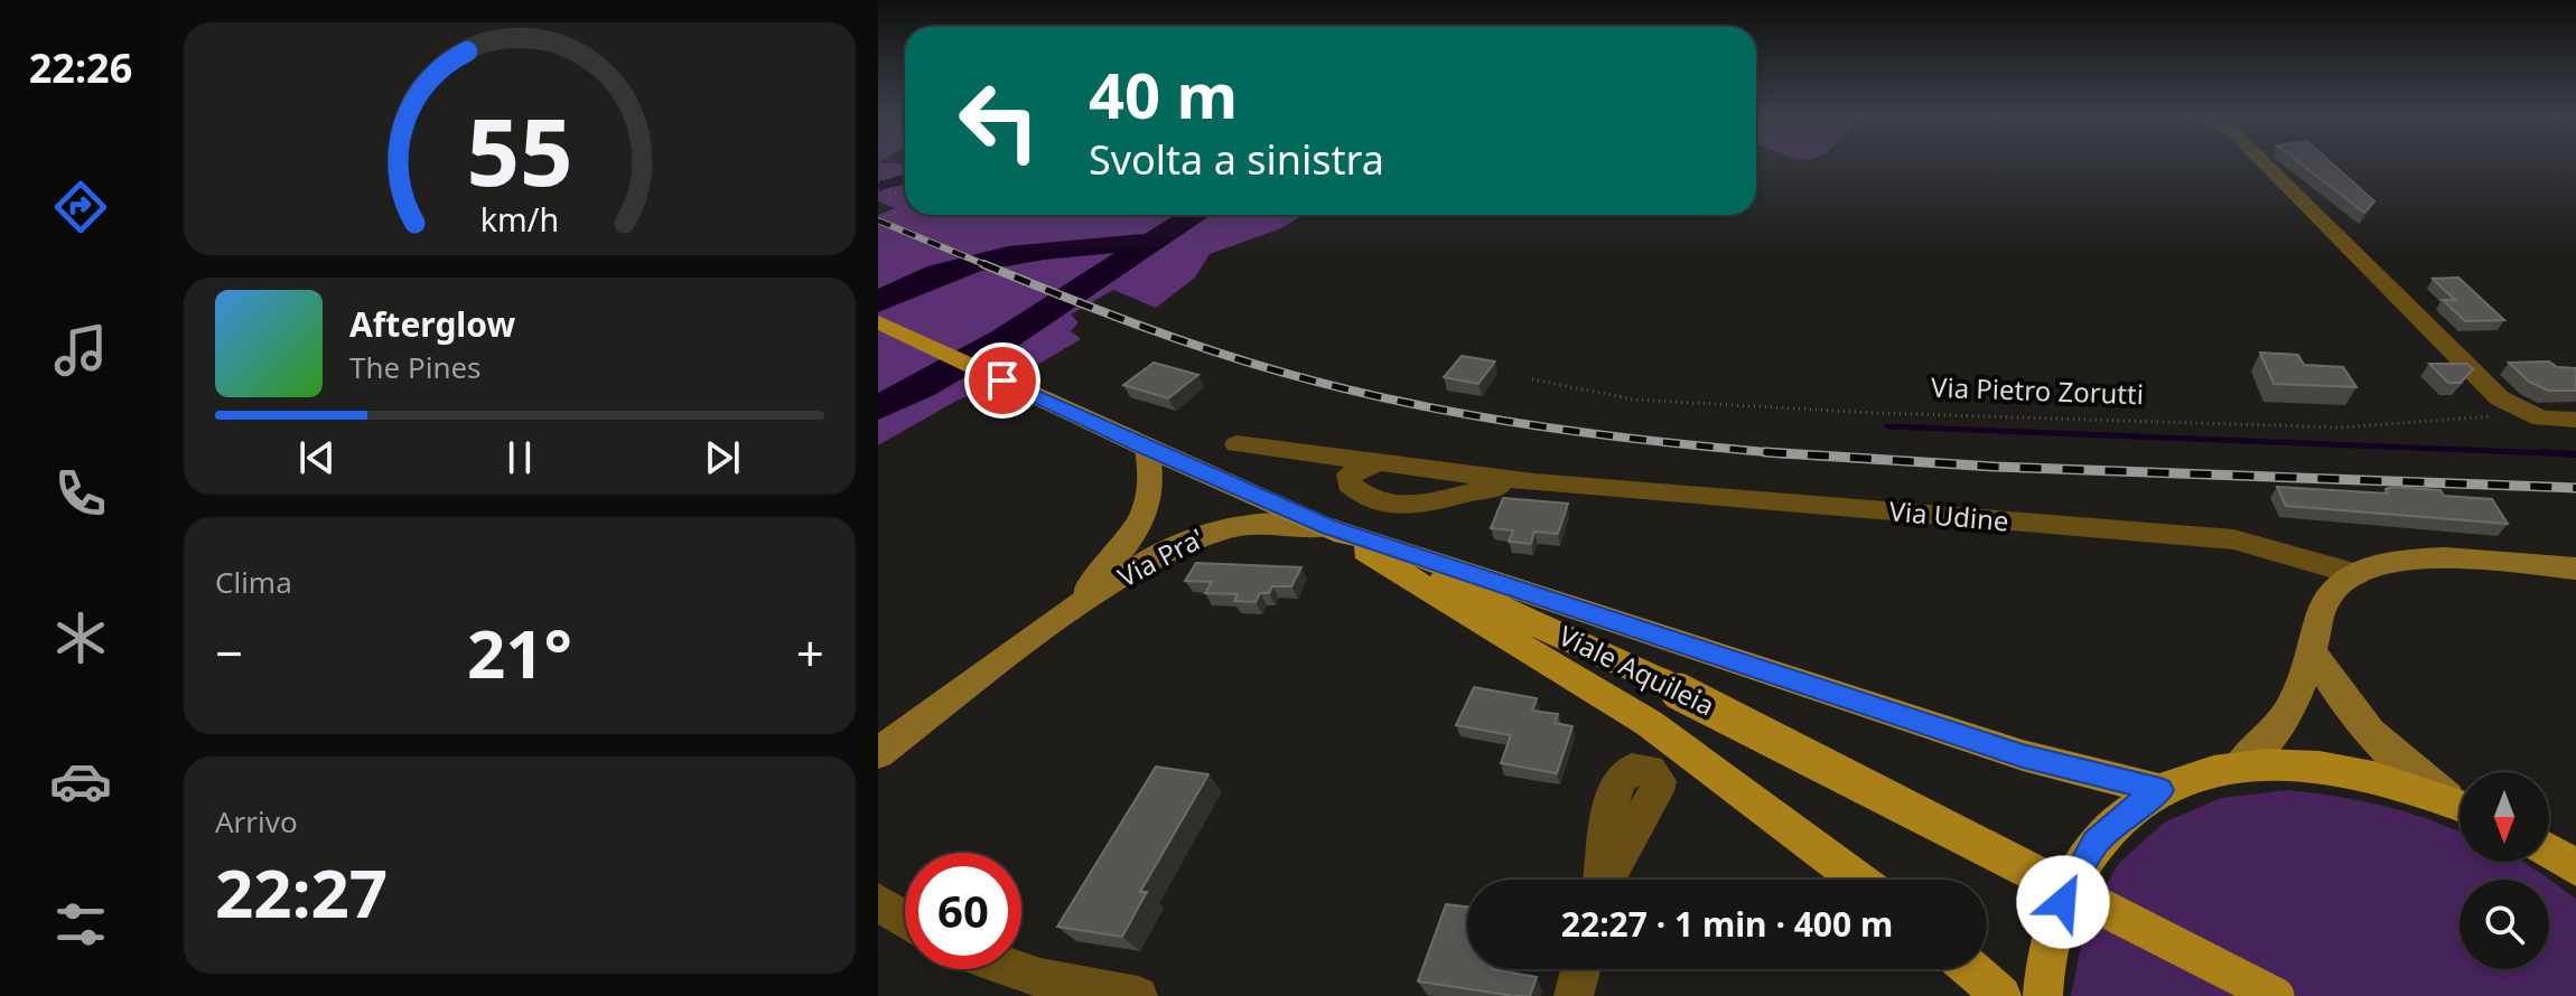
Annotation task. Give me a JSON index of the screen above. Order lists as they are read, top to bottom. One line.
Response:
{"streets":{"main road":["Viale Aquileia"],"street":["Via Udine","Via Pra'"],"path":["Via Pietro Zorutti"]},"crossings":[["Via Pra'","Viale Aquileia"]],"north":"bottom","page":{"tabs":"22:26","turn":["40 m","Svolta a sinistra"],"song":["Afterglow","The Pines"],"tile":["Clima",["Arrivo","22:27"]],"heat":["−","21°","+"],"limit":"60","trip":"22:27 · 1 min · 400 m","gauge":["55","km/h"]}}
